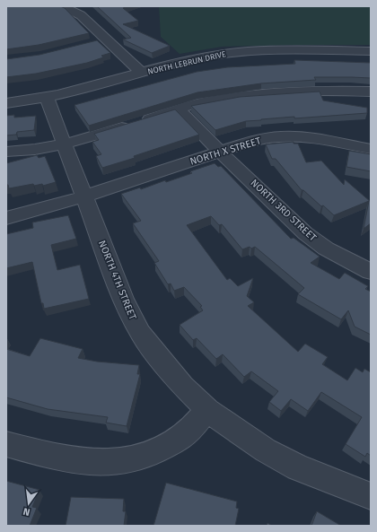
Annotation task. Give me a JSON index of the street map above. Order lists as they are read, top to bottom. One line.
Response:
{"streets":{"street":["NORTH LEBRUN DRIVE","NORTH X STREET","NORTH 3RD STREET","NORTH 4TH STREET"]},"crossings":[["NORTH LEBRUN DRIVE","NORTH 4TH STREET"],["NORTH X STREET","NORTH 3RD STREET"],["NORTH X STREET","NORTH 4TH STREET"]],"north":"bottom"}
